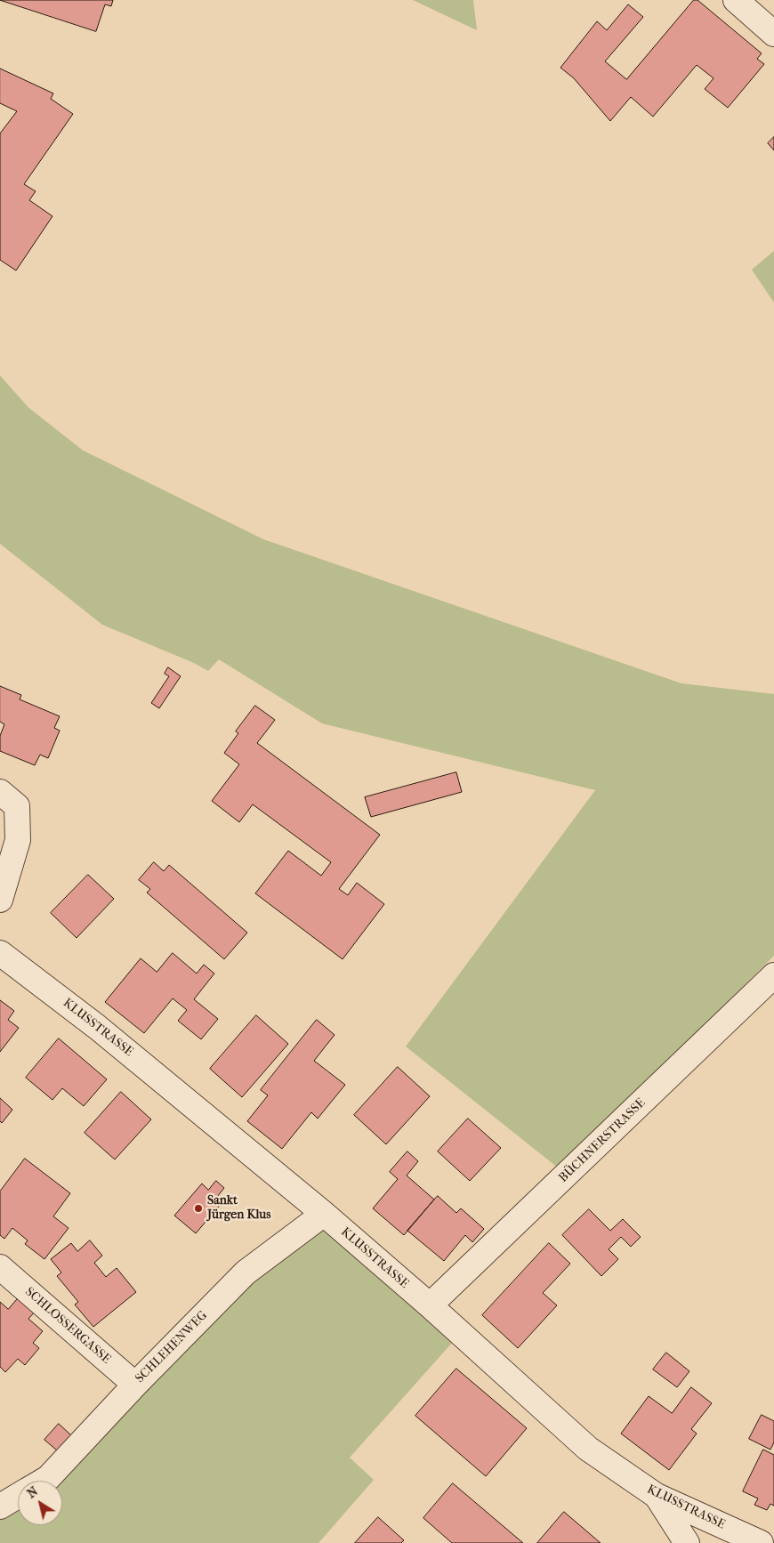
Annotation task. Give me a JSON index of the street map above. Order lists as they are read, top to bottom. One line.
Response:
{"streets":{"street":["KLUSSTRASSE","BÜCHNERSTRASSE","SCHLOSSERGASSE","SCHLEHENWEG"]},"crossings":[["KLUSSTRASSE","BÜCHNERSTRASSE"],["KLUSSTRASSE","SCHLEHENWEG"],["SCHLOSSERGASSE","SCHLEHENWEG"]],"places":["Sankt Jürgen Klus"],"north":"top left"}
